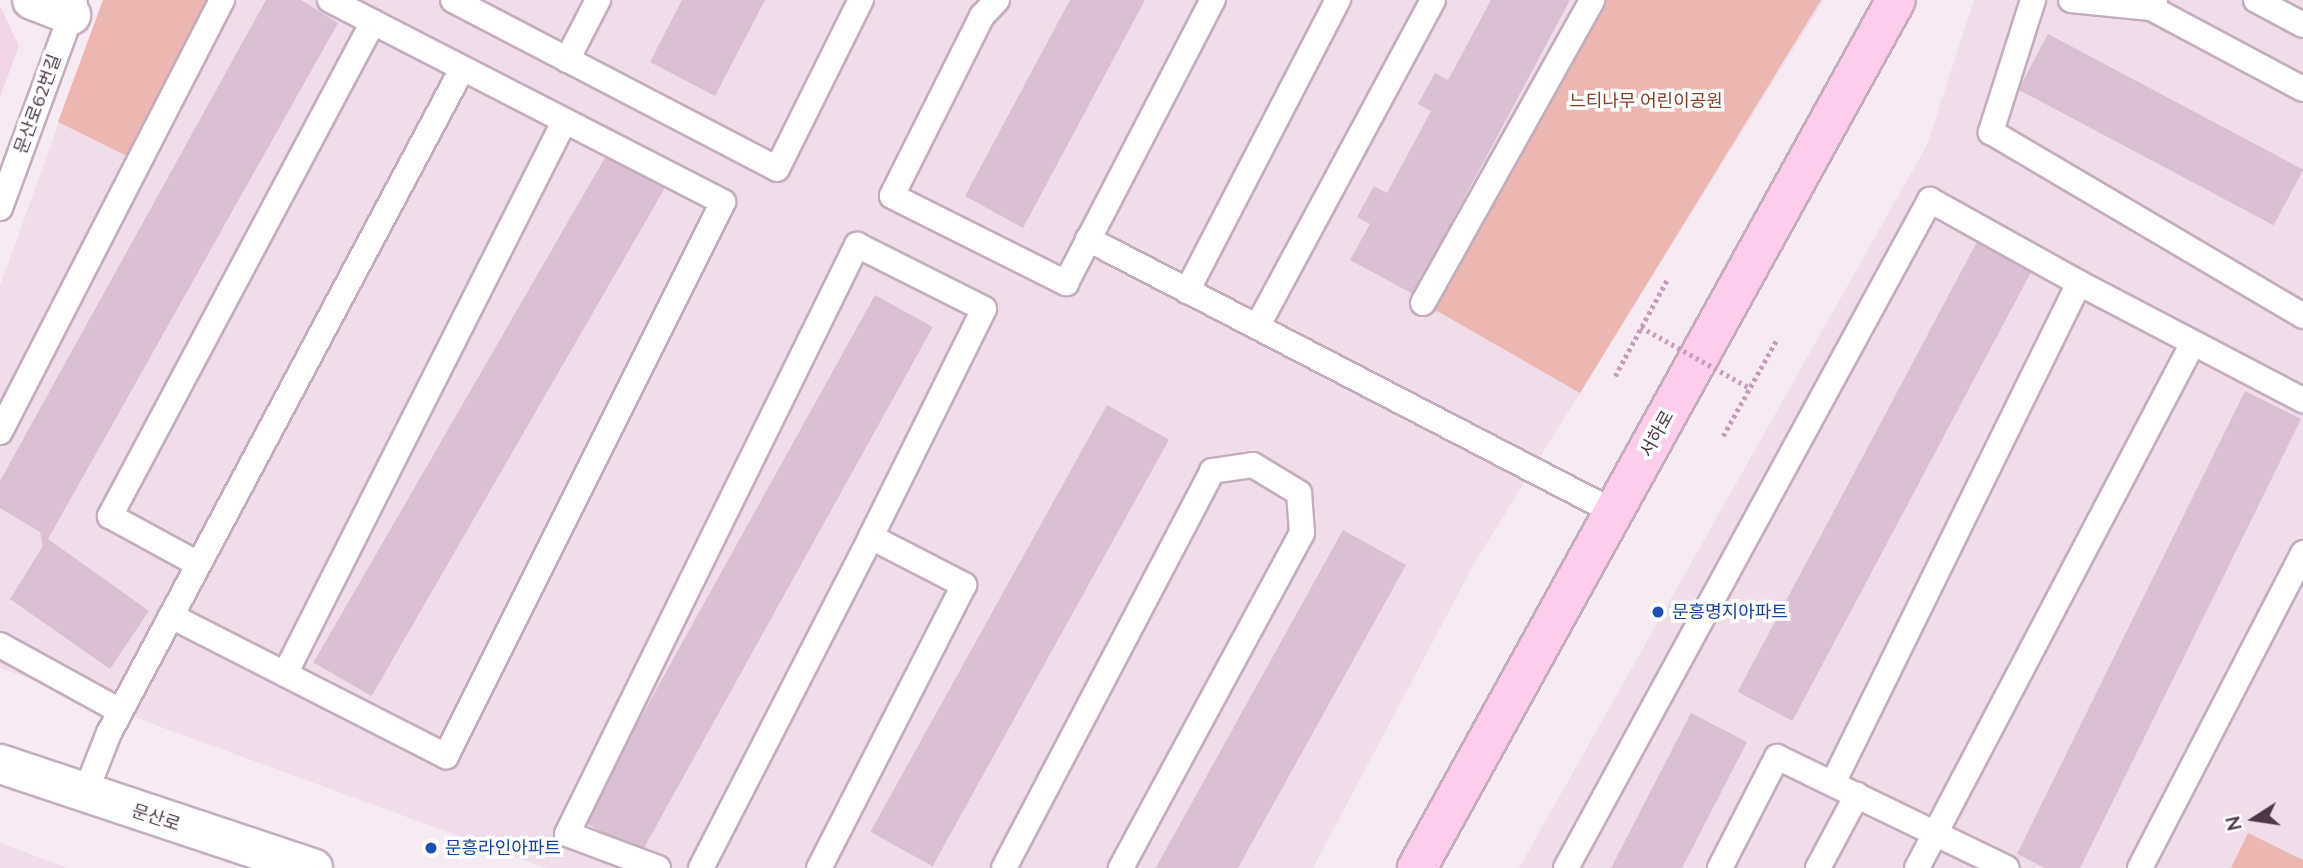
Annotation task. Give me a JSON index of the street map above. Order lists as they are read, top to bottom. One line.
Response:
{"streets":{"main road":["서하로"],"street":["문산로"],"lane":["문산로62번길"]},"parks":["느티나무 어린이공원"],"places":["문흥명지아파트","문흥라인아파트"],"north":"left"}
